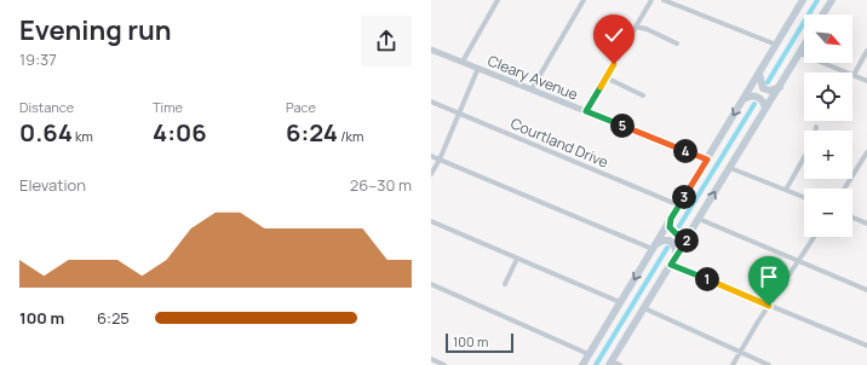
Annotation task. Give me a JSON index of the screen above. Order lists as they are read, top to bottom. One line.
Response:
{"streets":{"street":["Cleary Avenue","Courtland Drive"]},"scale_bar":"100 m","north":"bottom right","page":{"heading":["Evening run","19:37"],"map_buttons":["+","−"],"stats":[["Distance","0.64 km"],["Time","4:06"],["Pace","6:24 /km"]],"pins":["5","4","3","2","1"],"chart":["Elevation","26–30 m"],"list":[{"name":"100 m","note":"6:25"}],"scale":"100 m"}}
